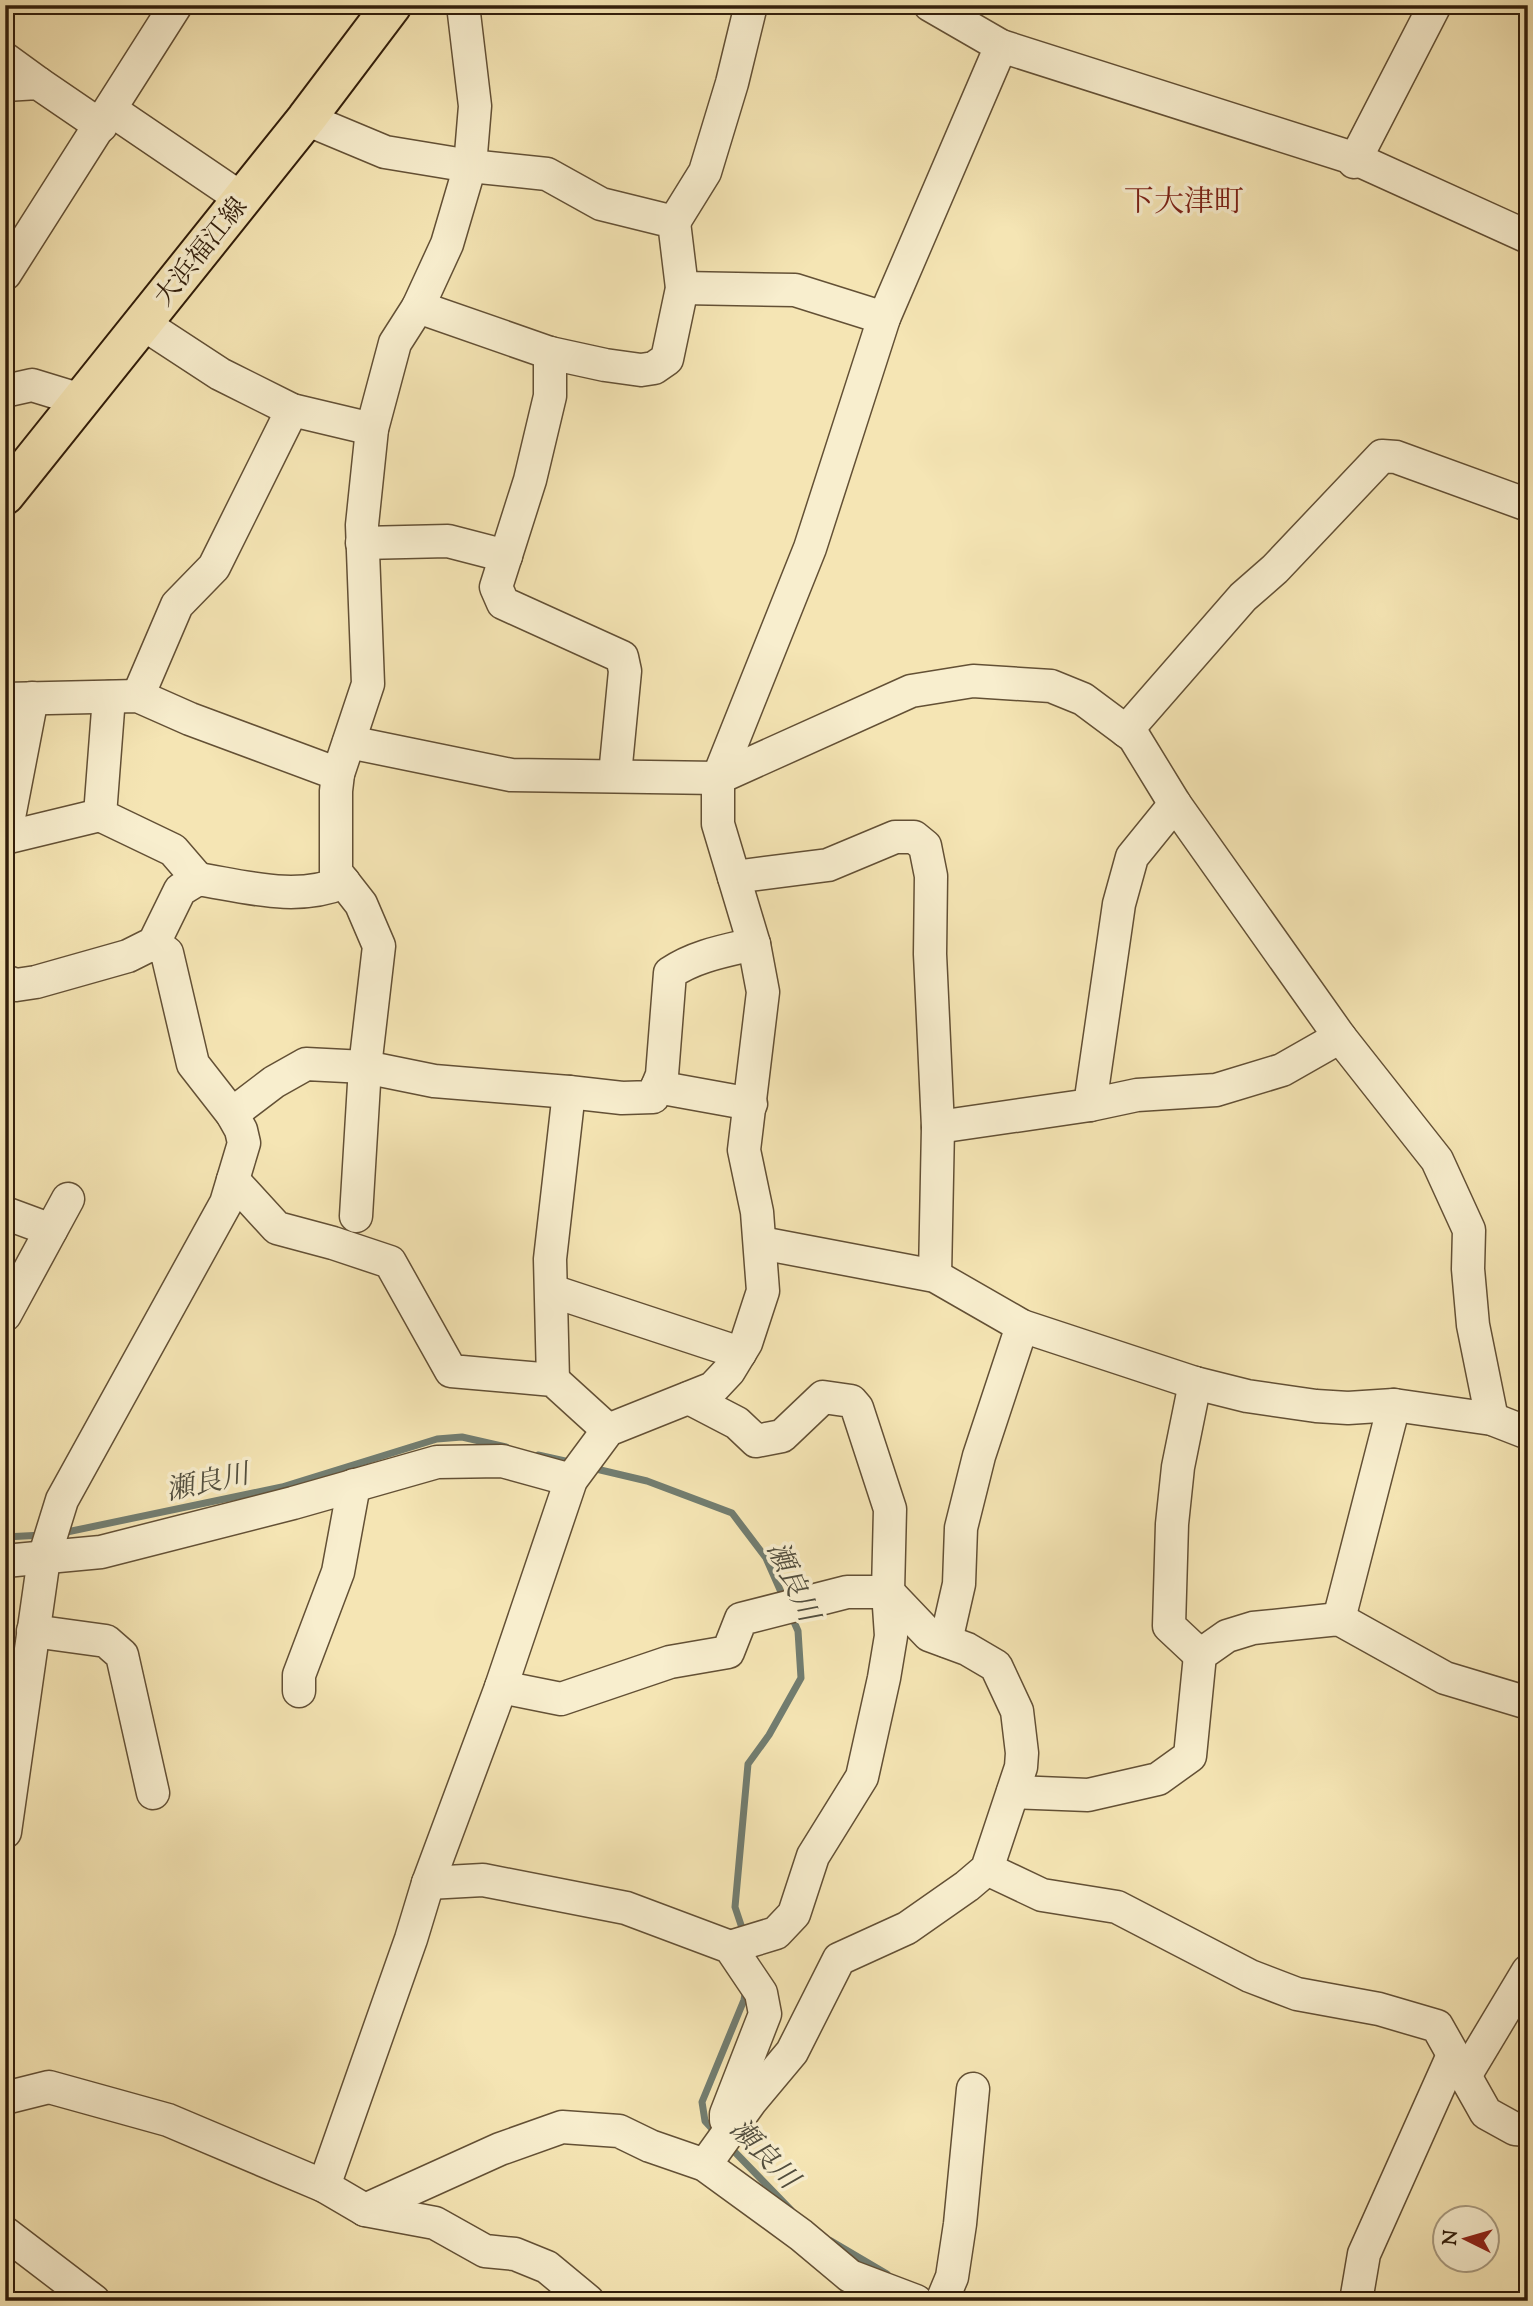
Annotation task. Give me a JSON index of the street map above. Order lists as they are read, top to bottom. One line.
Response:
{"streets":{"main road":["大浜福江線"]},"districts":["下大津町"],"water":["瀬良川"],"north":"left"}
